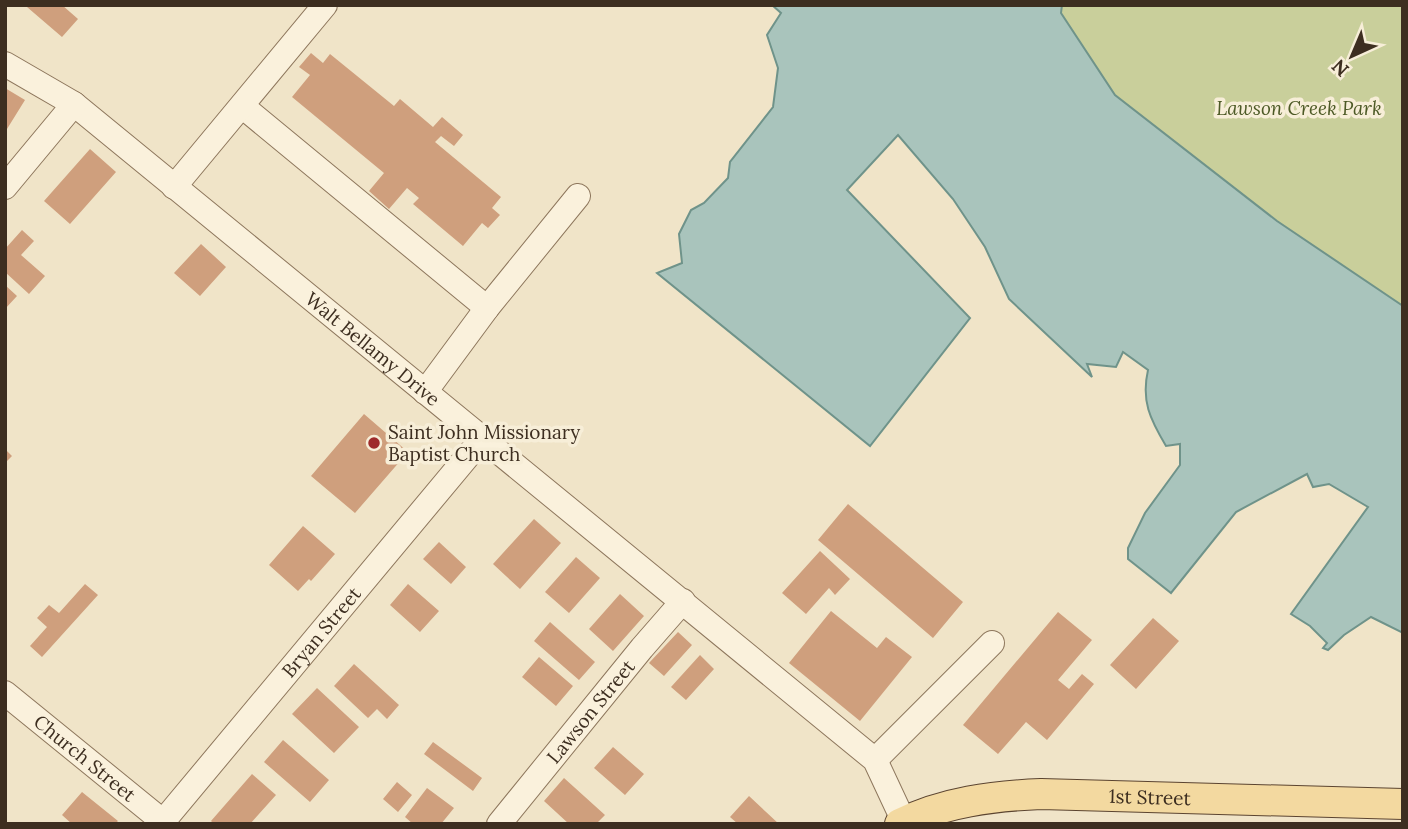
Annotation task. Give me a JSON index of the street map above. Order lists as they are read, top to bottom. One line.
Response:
{"streets":{"main road":["1st Street"],"street":["Walt Bellamy Drive","Bryan Street","Lawson Street","Church Street"]},"crossings":[["Walt Bellamy Drive","Bryan Street"],["Walt Bellamy Drive","Lawson Street"],["Walt Bellamy Drive","1st Street"],["Bryan Street","Church Street"]],"parks":["Lawson Creek Park"],"places":["Saint John Missionary Baptist Church"],"north":"bottom left"}
